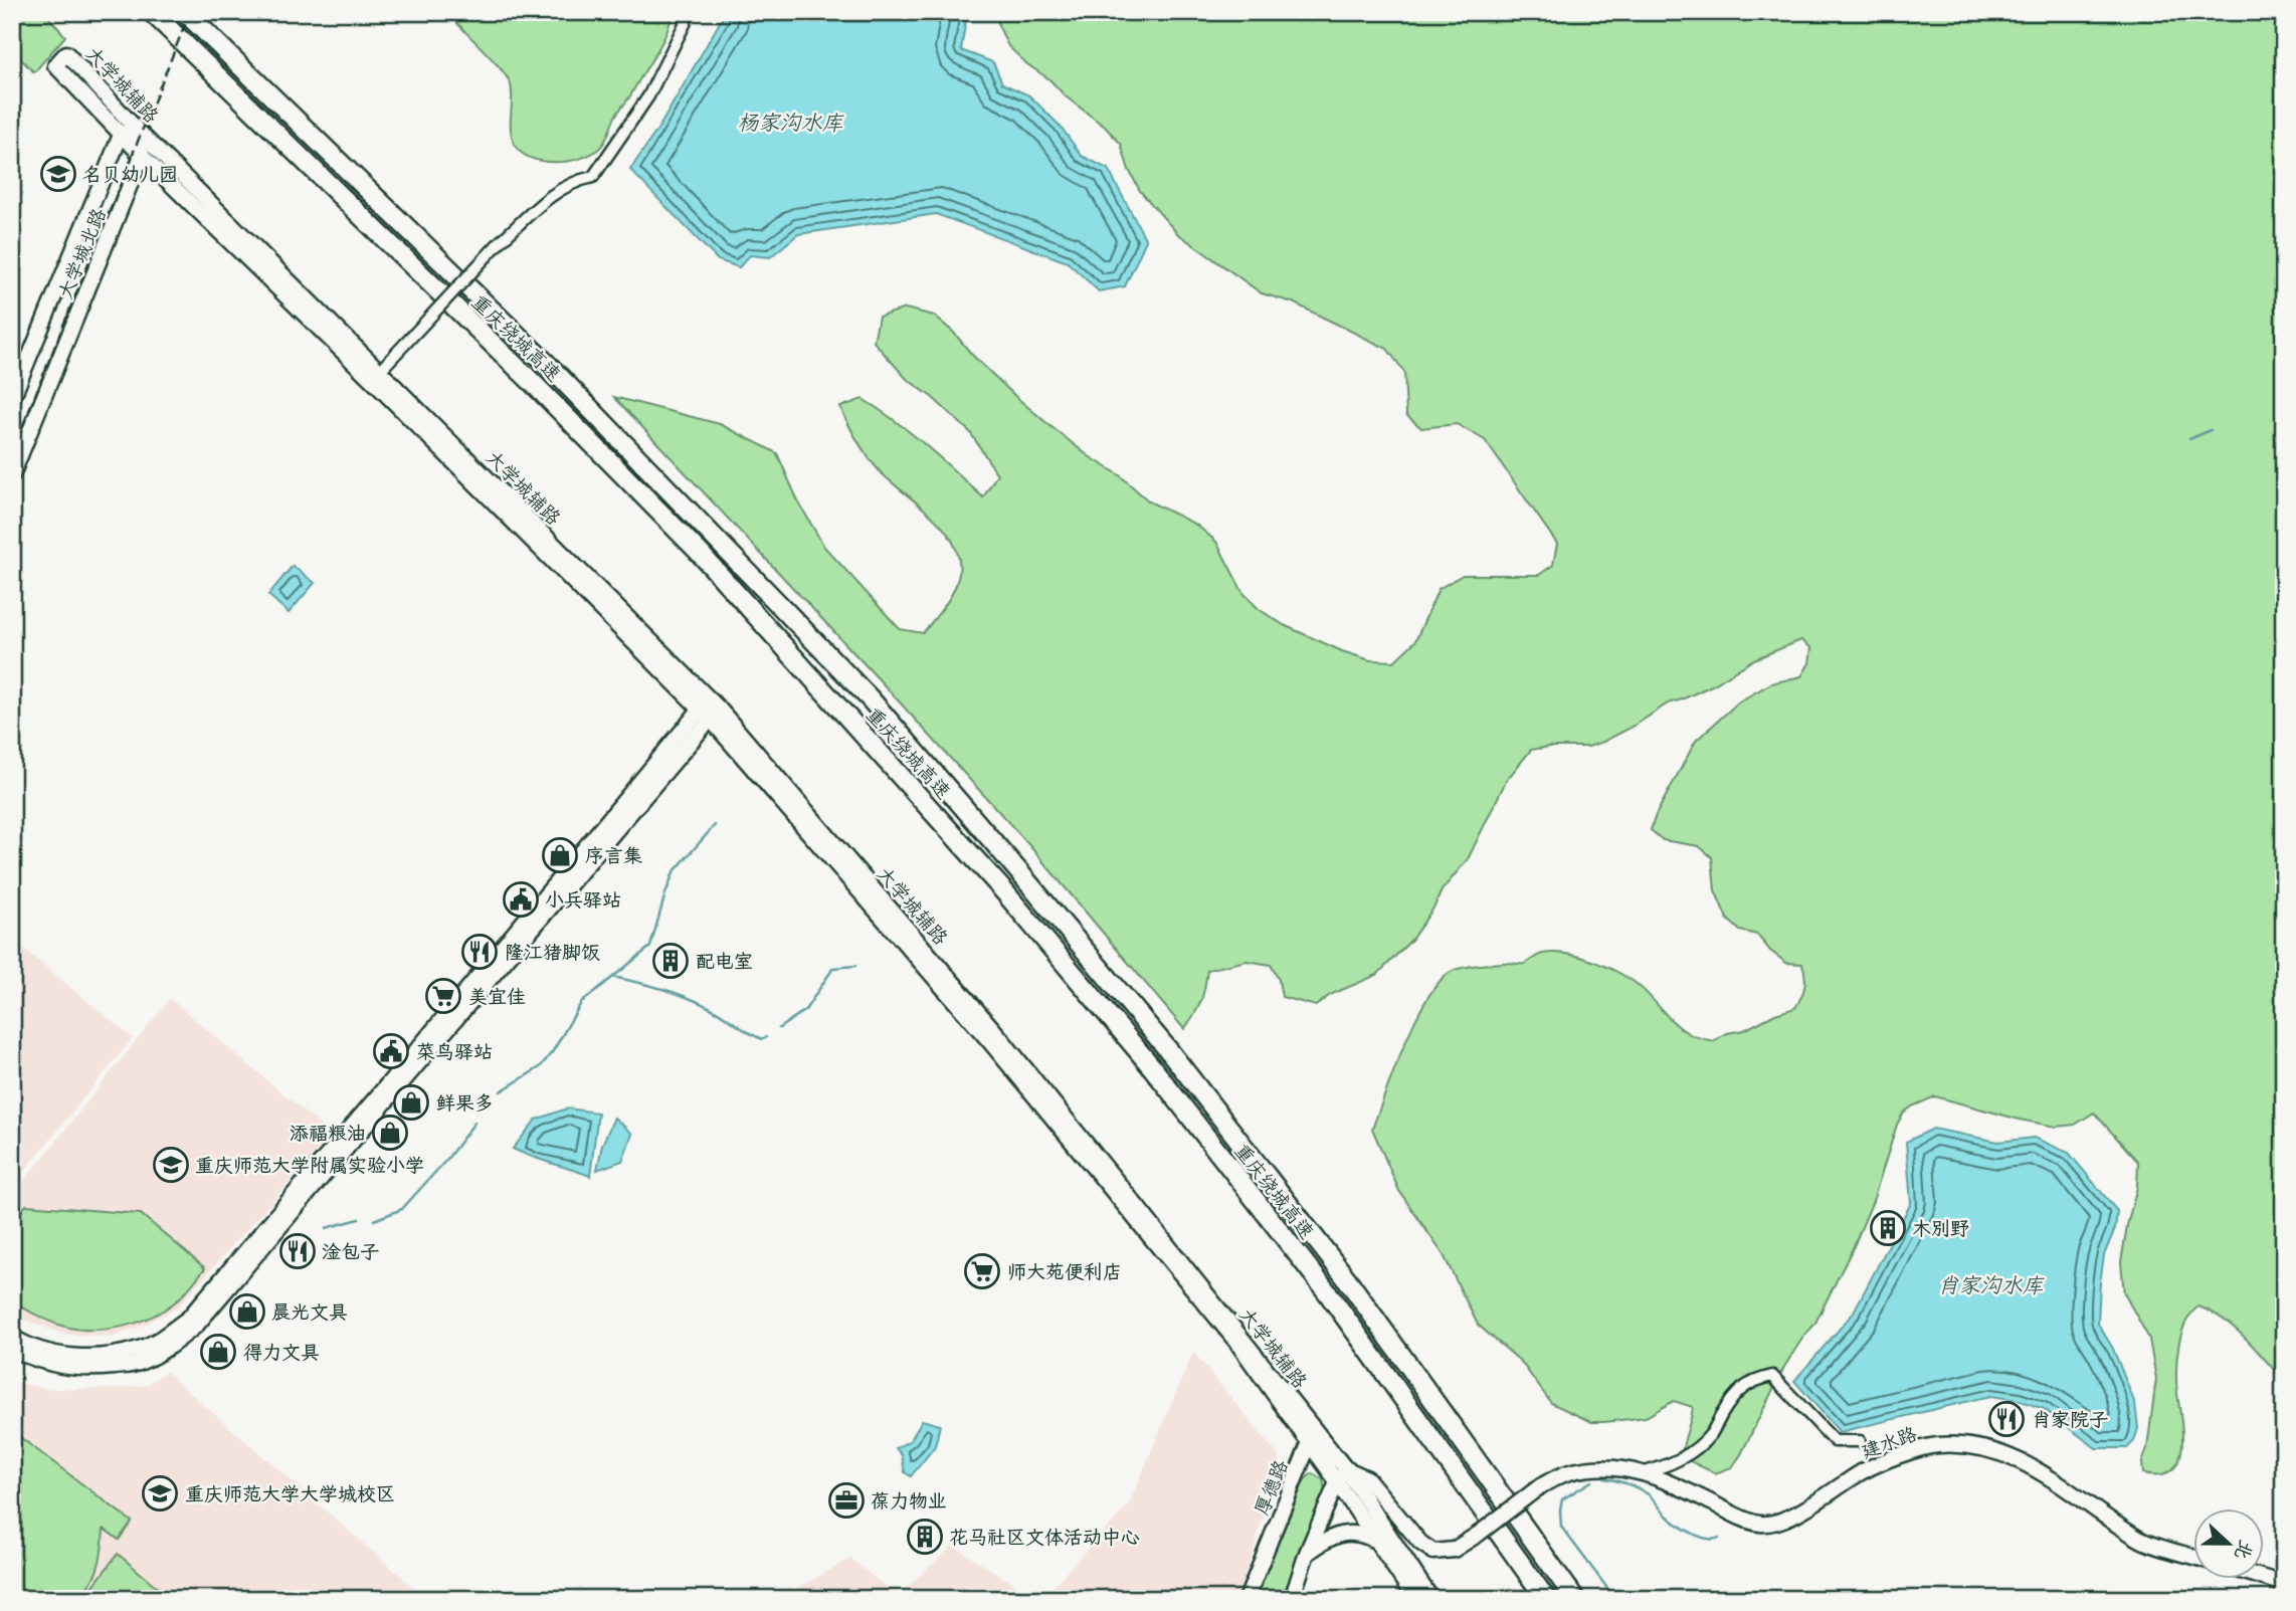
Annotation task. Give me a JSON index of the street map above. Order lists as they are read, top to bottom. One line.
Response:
{"streets":{"highway":["重庆绕城高速"],"street":["大学城辅路","大学城北路","建水路","厚德路"]},"crossings":[["大学城辅路","大学城北路"],["大学城辅路","建水路"],["大学城辅路","厚德路"],["建水路","厚德路"]],"water":["杨家沟水库","肖家沟水库"],"places":{"school or university":["名贝幼儿园","重庆师范大学附属实验小学","重庆师范大学大学城校区"],"shop":["序言集","鲜果多","添福粮油","晨光文具","得力文具"],"public building":["小兵驿站","菜鸟驿站"],"restaurant":["隆江猪脚饭","淦包子","肖家院子"],"building":["配电室","木别野","花马社区文体活动中心"],"supermarket":["美宜佳","师大苑便利店"],"office":["葆力物业"]},"north":"right"}
